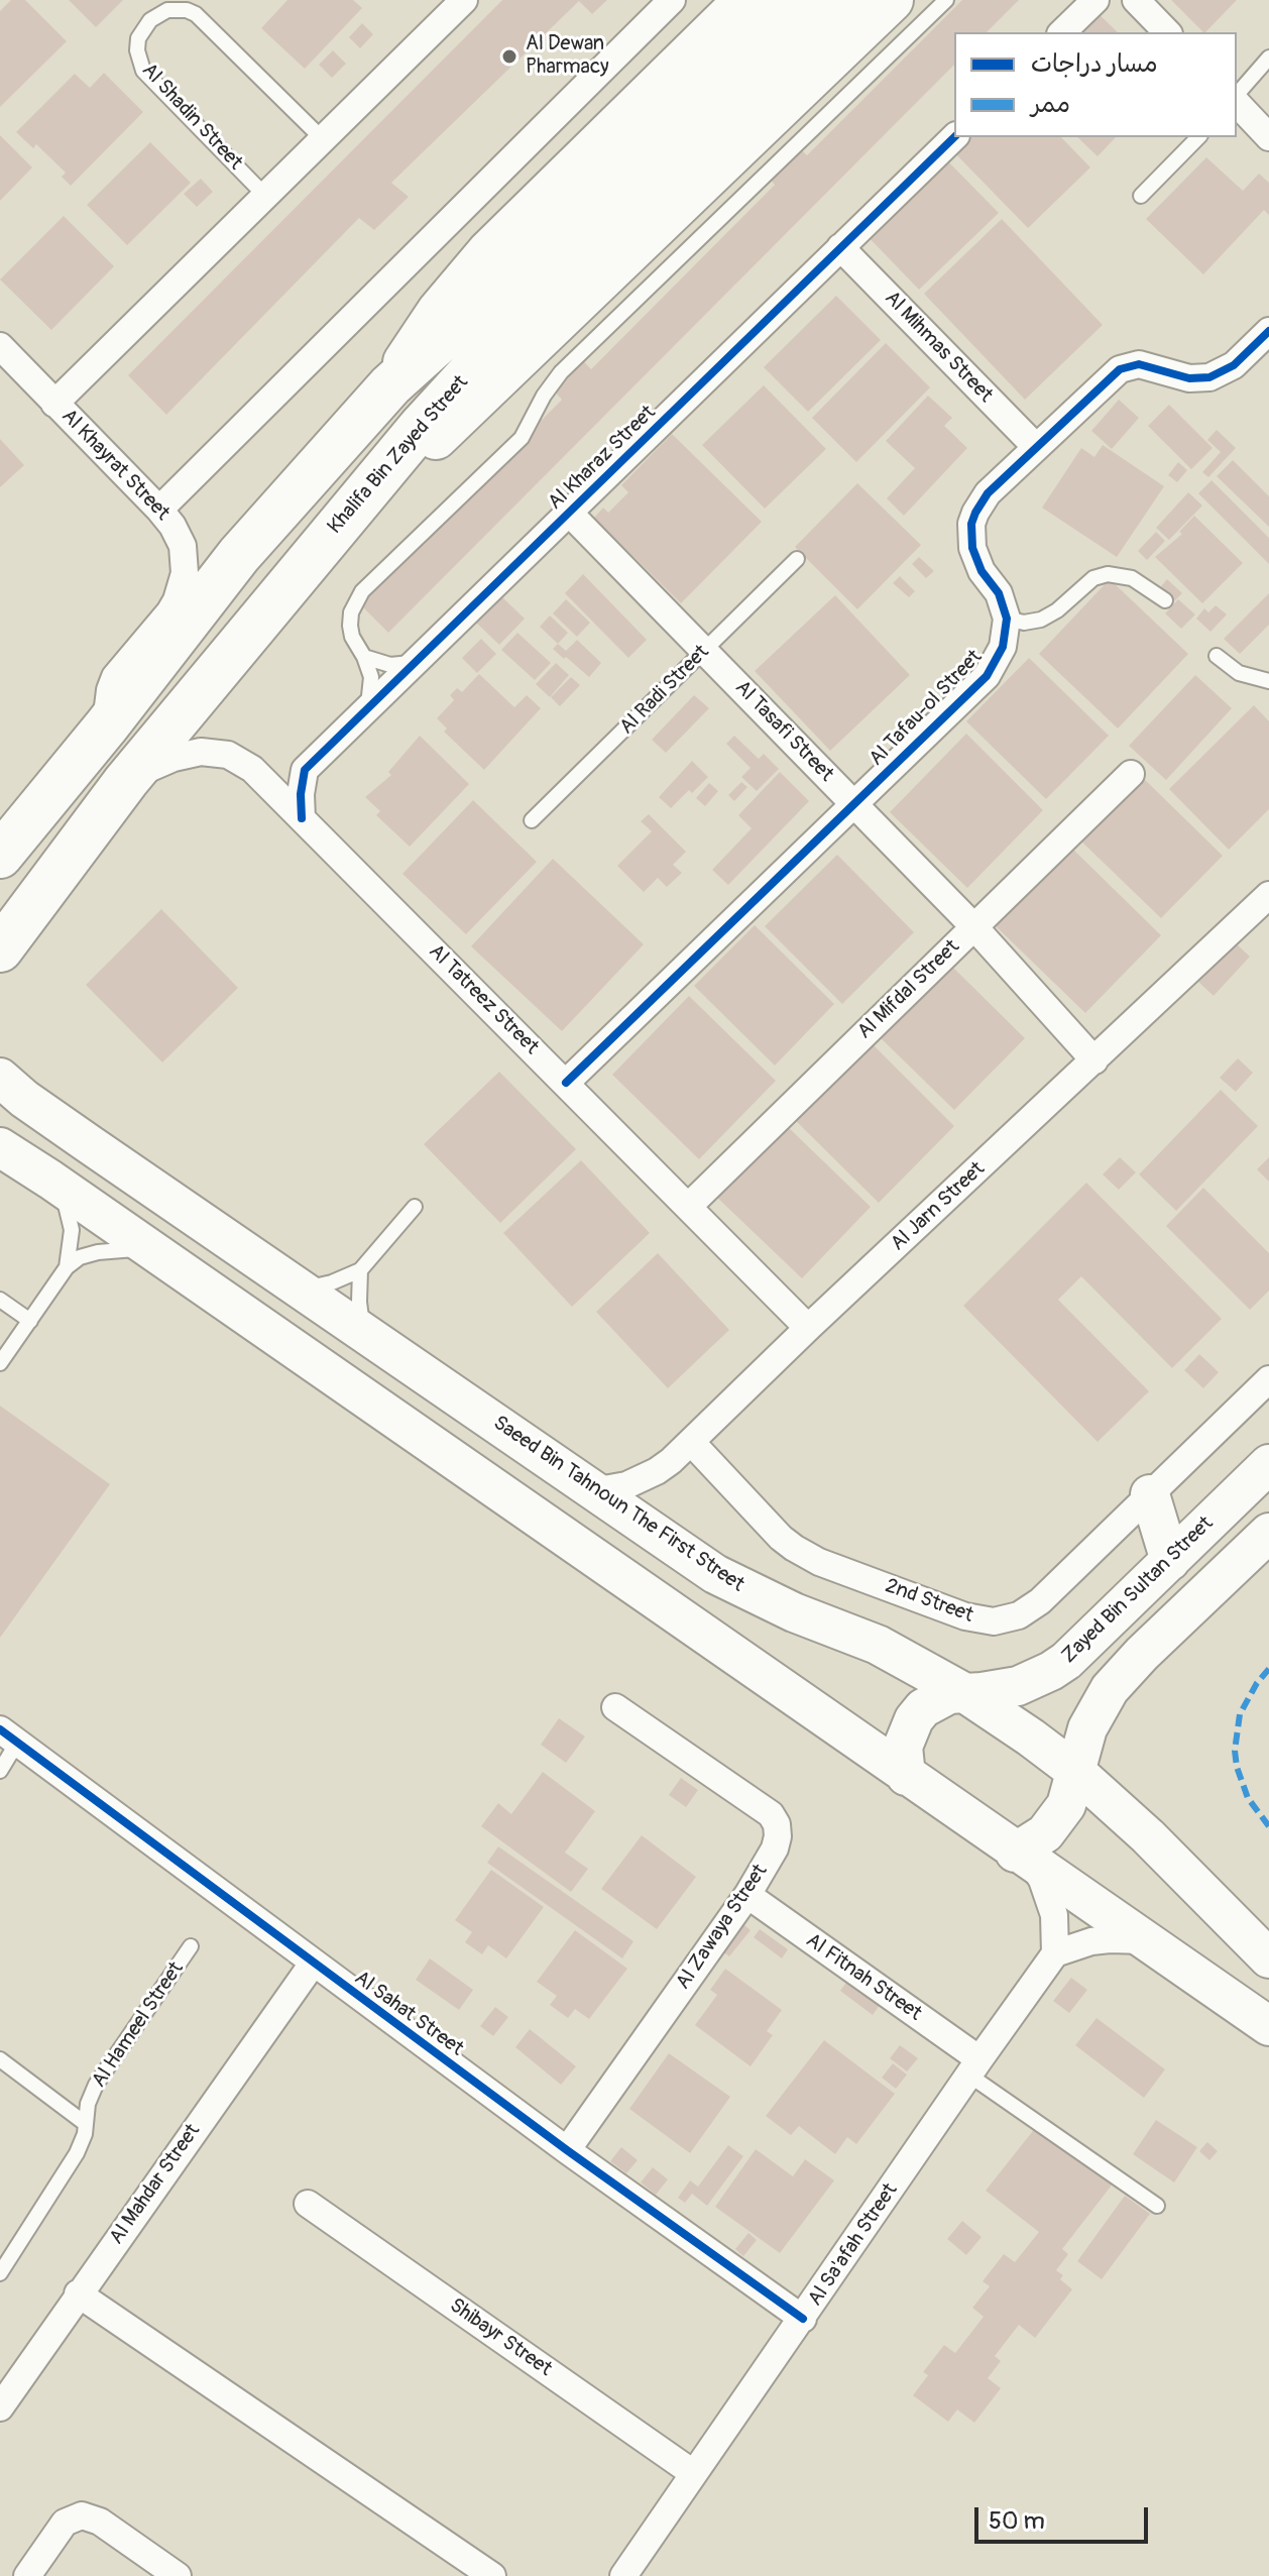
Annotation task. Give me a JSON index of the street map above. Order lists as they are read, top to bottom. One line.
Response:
{"streets":{"highway":["Khalifa Bin Zayed Street"],"main road":["Saeed Bin Tahnoun The First Street","Zayed Bin Sultan Street"],"street":["Al Mihmas Street","Al Kharaz Street","Al Khayrat Street","Al Tafau-ol Street","Al Tasafi Street","Al Mifdal Street","Al Tatreez Street","Al Jarn Street","2nd Street","Al Zawaya Street","Al Fitnah Street","Al Sahat Street","Al Mahdar Street","Al Sa'afah Street","Shibayr Street"],"lane":["Al Shadin Street","Al Radi Street","Al Hameel Street"]},"crossings":[["Al Mihmas Street","Al Kharaz Street"],["Khalifa Bin Zayed Street","Al Tatreez Street"],["Al Kharaz Street","Al Tasafi Street"],["Al Radi Street","Al Tasafi Street"],["Al Tafau-ol Street","Al Tasafi Street"],["Al Tafau-ol Street","Al Tatreez Street"],["Al Tasafi Street","Al Mifdal Street"],["Al Tasafi Street","Al Jarn Street"],["Al Mifdal Street","Al Tatreez Street"],["Al Tatreez Street","Al Jarn Street"],["Al Jarn Street","Saeed Bin Tahnoun The First Street"],["Al Jarn Street","2nd Street"],["Saeed Bin Tahnoun The First Street","Zayed Bin Sultan Street"],["Al Zawaya Street","Al Fitnah Street"],["Al Zawaya Street","Al Sahat Street"],["Al Fitnah Street","Al Sa'afah Street"],["Al Sahat Street","Al Mahdar Street"],["Al Sahat Street","Al Sa'afah Street"],["Al Sa'afah Street","Shibayr Street"]],"places":["Al Dewan Pharmacy"],"legend":["مسار دراجات","ممر"],"scale_bar":"50 m"}
